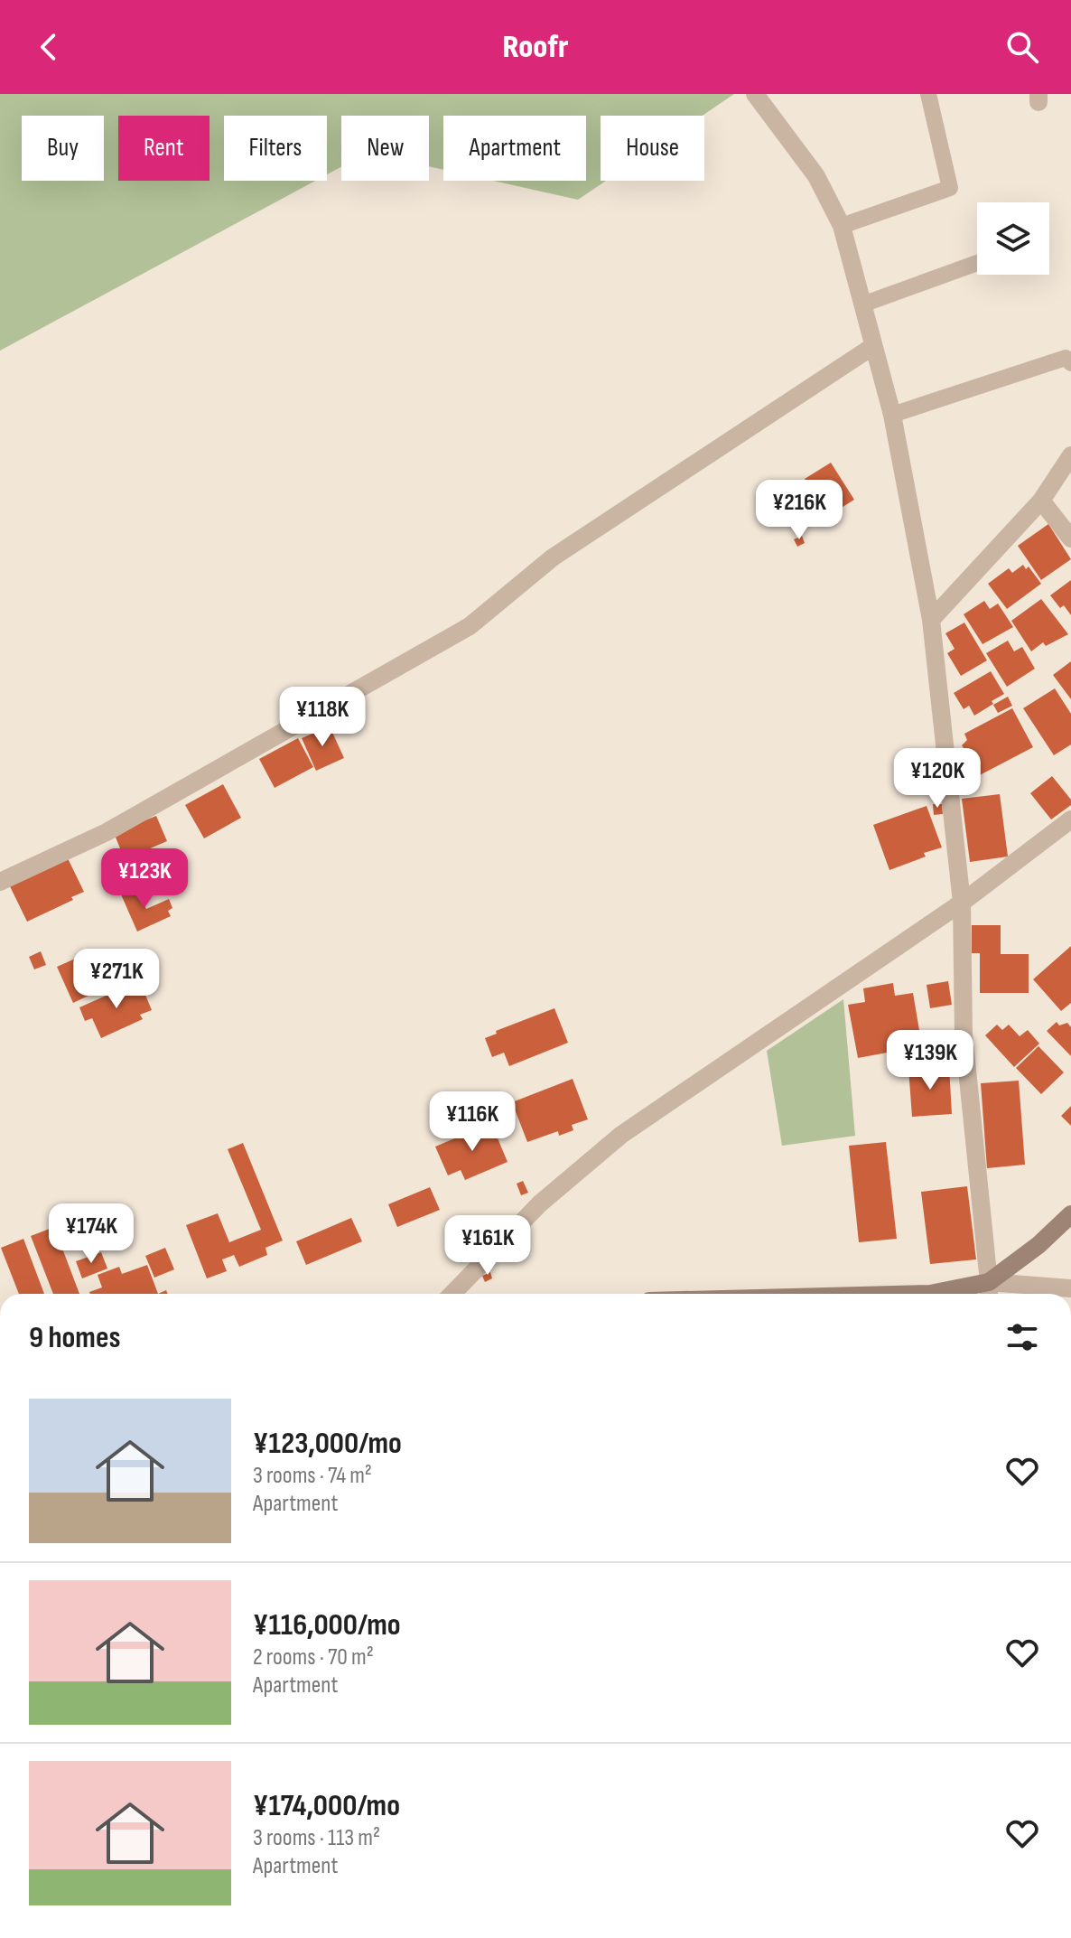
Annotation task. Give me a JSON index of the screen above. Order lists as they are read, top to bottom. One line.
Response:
{"page":{"header":"Roofr","chip":["Buy","Rent","Filters","New","Apartment","House"],"price":["¥216K","¥118K","¥120K","¥123K","¥271K","¥139K","¥116K","¥174K","¥161K"],"heading":"9 homes","list":[{"name":"¥123,000/mo","note":"3 rooms · 74 m² · Apartment"},{"name":"¥116,000/mo","note":"2 rooms · 70 m² · Apartment"},{"name":"¥174,000/mo","note":"3 rooms · 113 m² · Apartment"}]}}
